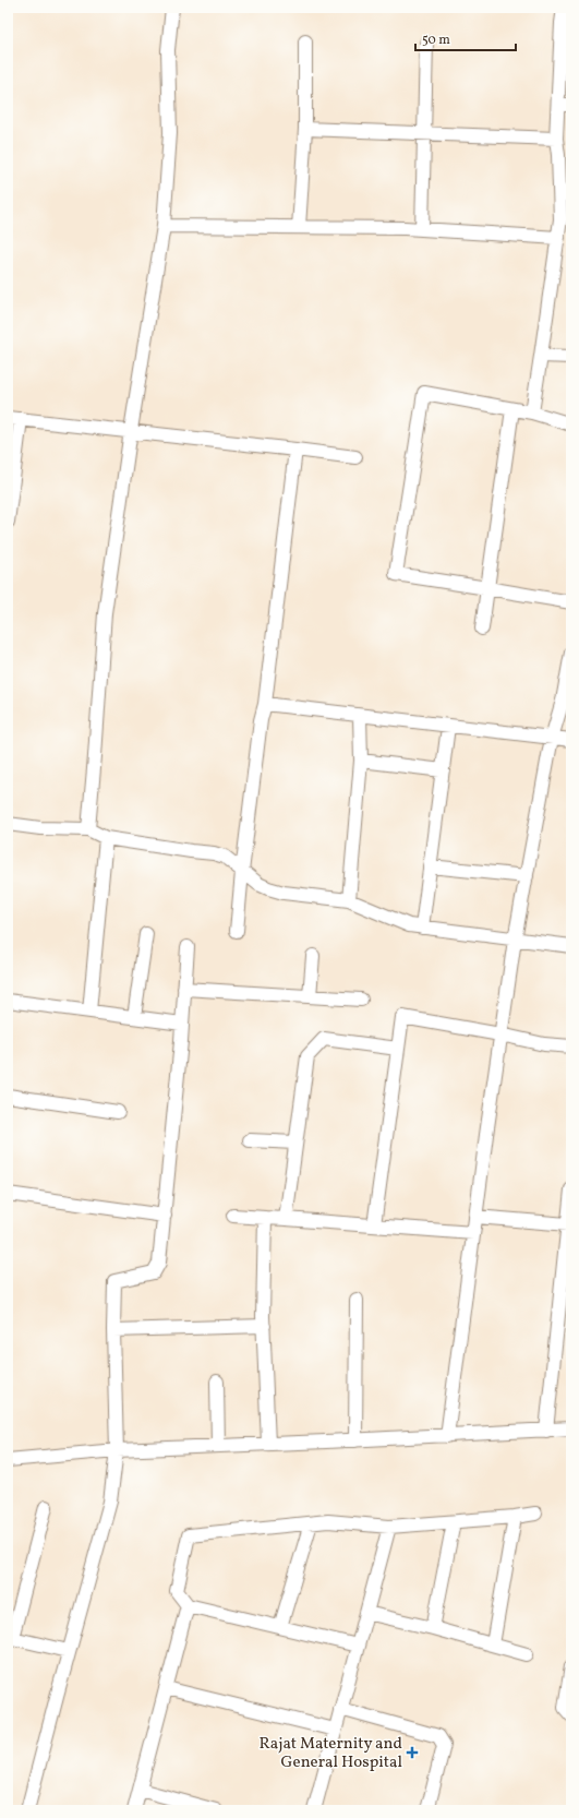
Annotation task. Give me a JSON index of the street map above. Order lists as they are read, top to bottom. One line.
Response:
{"places":{"health":["Rajat Maternity and General Hospital"]},"scale_bar":"50 m"}
